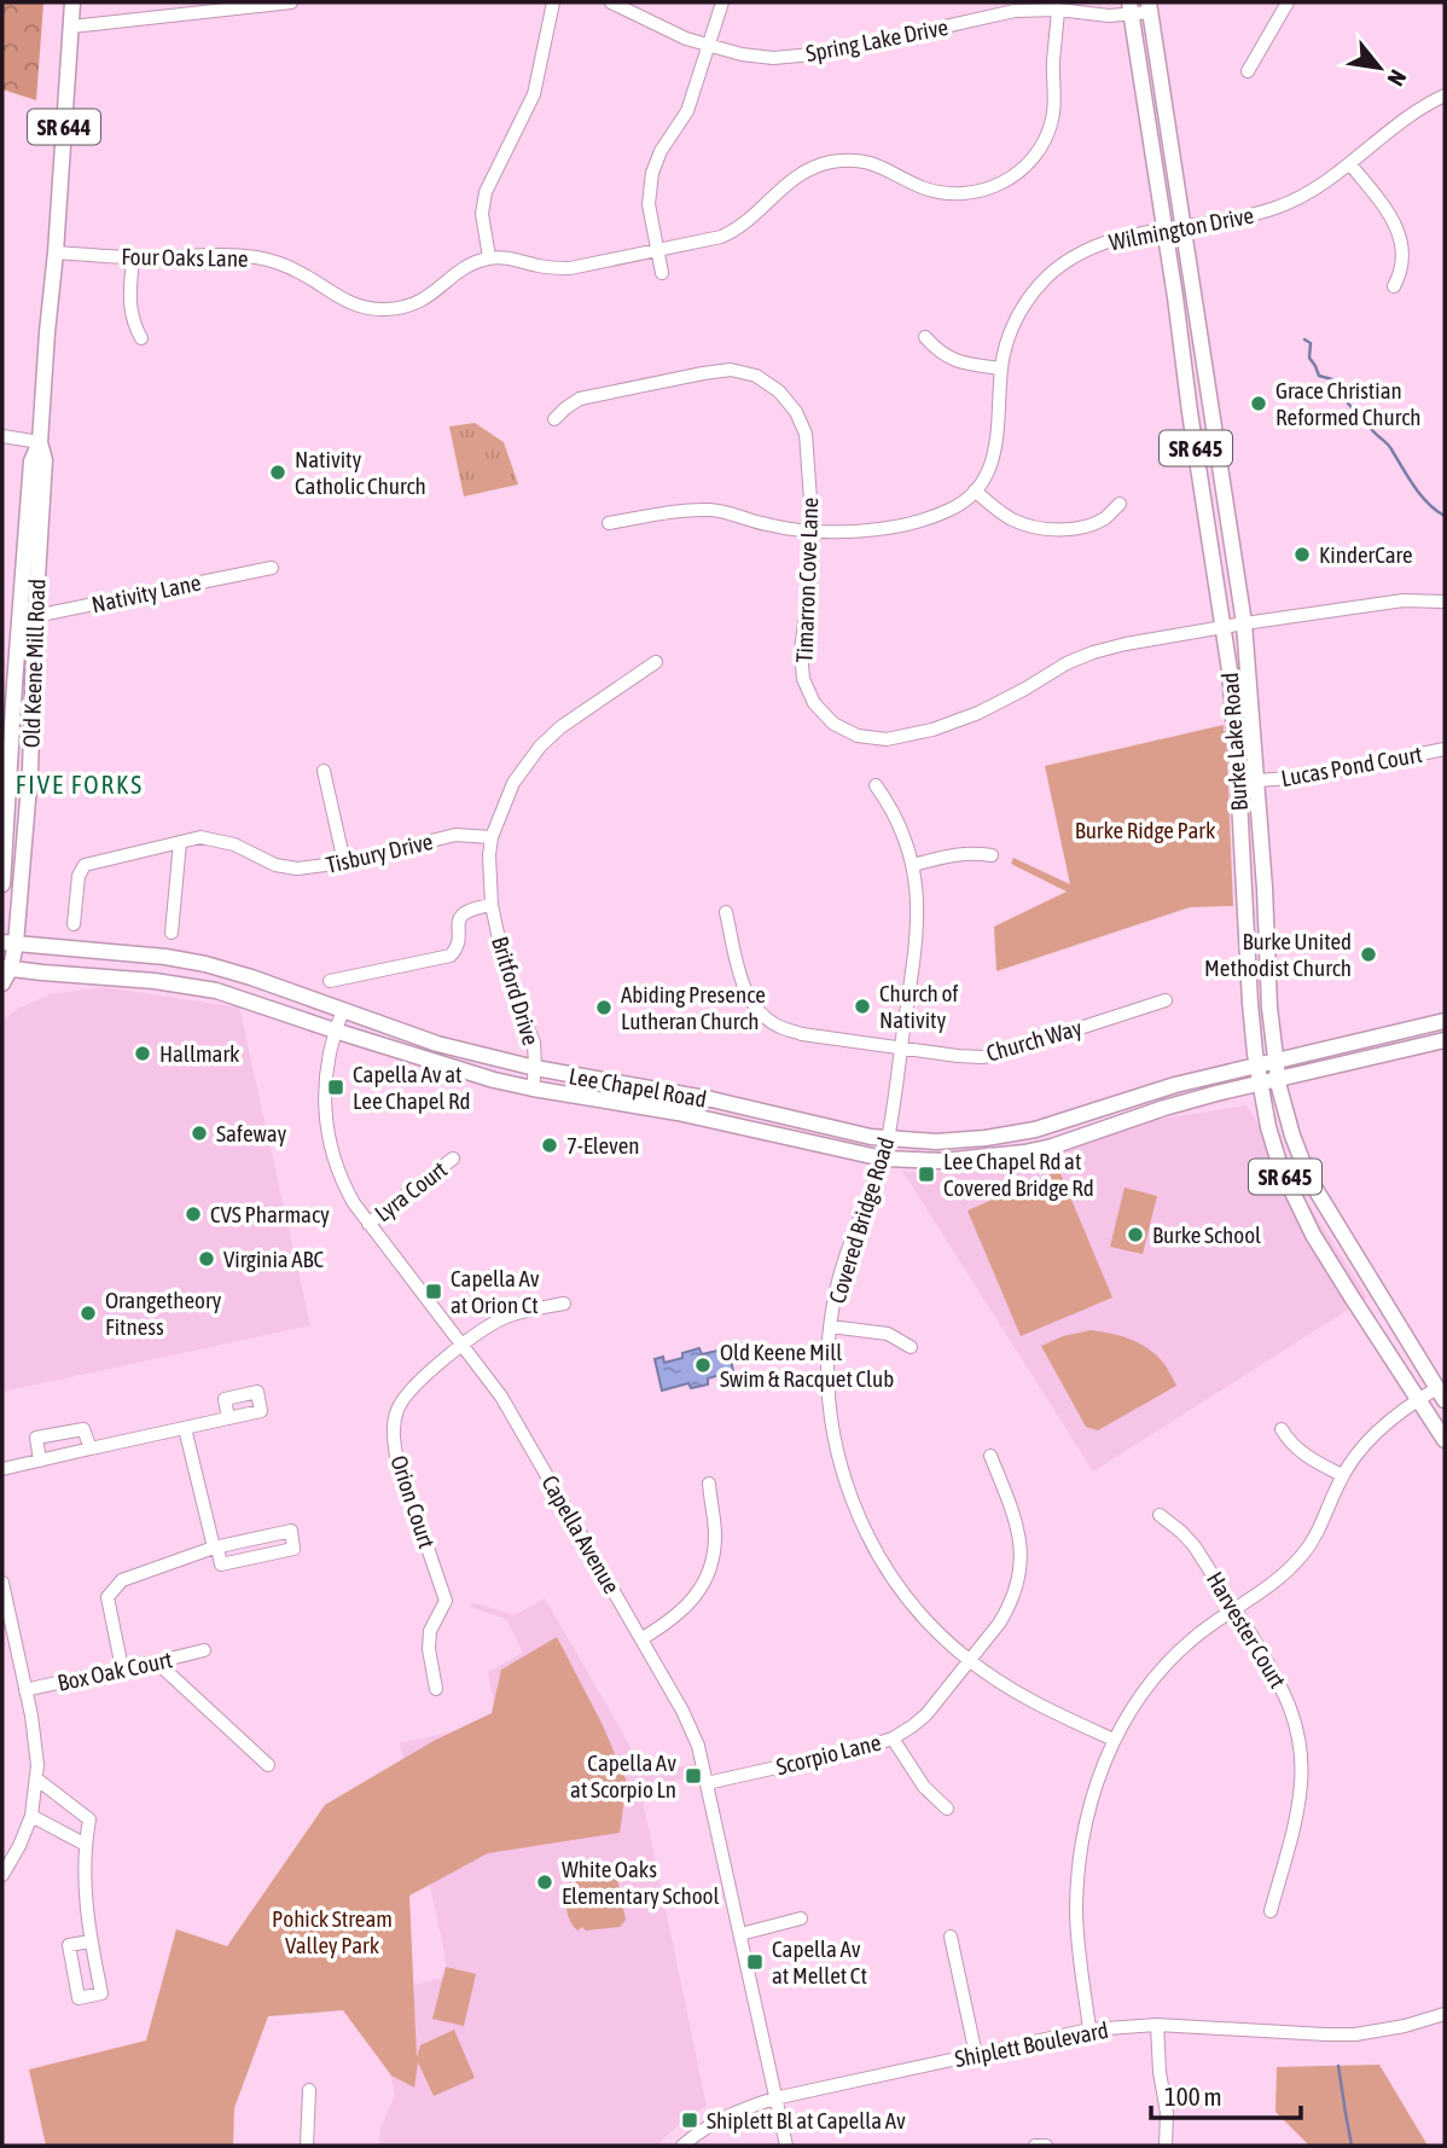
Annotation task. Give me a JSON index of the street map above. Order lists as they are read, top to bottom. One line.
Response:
{"streets":{"main road":["SR 644","SR 645","Old Keene Mill Road","Burke Lake Road","Lee Chapel Road"],"street":["Spring Lake Drive","Wilmington Drive","Four Oaks Lane","Timarron Cove Lane","Nativity Lane","Lucas Pond Court","Tisbury Drive","Britford Drive","Church Way","Lyra Court","Covered Bridge Road","Orion Court","Capella Avenue","Harvester Court","Box Oak Court","Scorpio Lane","Shiplett Boulevard"]},"crossings":[["Spring Lake Drive","Burke Lake Road"],["Wilmington Drive","Burke Lake Road"],["Four Oaks Lane","Old Keene Mill Road"],["Timarron Cove Lane","Burke Lake Road"],["Nativity Lane","Old Keene Mill Road"],["Old Keene Mill Road","Lee Chapel Road"],["Burke Lake Road","Lucas Pond Court"],["Burke Lake Road","Lee Chapel Road"],["Tisbury Drive","Britford Drive"],["Britford Drive","Lee Chapel Road"],["Church Way","Covered Bridge Road"],["Lee Chapel Road","Covered Bridge Road"],["Lee Chapel Road","Capella Avenue"],["Lyra Court","Capella Avenue"],["Covered Bridge Road","Scorpio Lane"],["Orion Court","Capella Avenue"],["Capella Avenue","Scorpio Lane"],["Capella Avenue","Shiplett Boulevard"]],"districts":["FIVE FORKS"],"parks":["Burke Ridge Park","Pohick Stream Valley Park"],"places":{"other":["Grace Christian Reformed Church","Nativity Catholic Church","KinderCare","Burke United Methodist Church","Church of Nativity","Abiding Presence Lutheran Church","Hallmark","Safeway","7-Eleven","CVS Pharmacy","Burke School","Virginia ABC","Orangetheory Fitness","Old Keene Mill Swim & Racquet Club","White Oaks Elementary School"],"transit":["Capella Av at Lee Chapel Rd","Lee Chapel Rd at Covered Bridge Rd","Capella Av at Orion Ct","Capella Av at Scorpio Ln","Capella Av at Mellet Ct","Shiplett Bl at Capella Av"]},"scale_bar":"100 m","north":"bottom right"}
